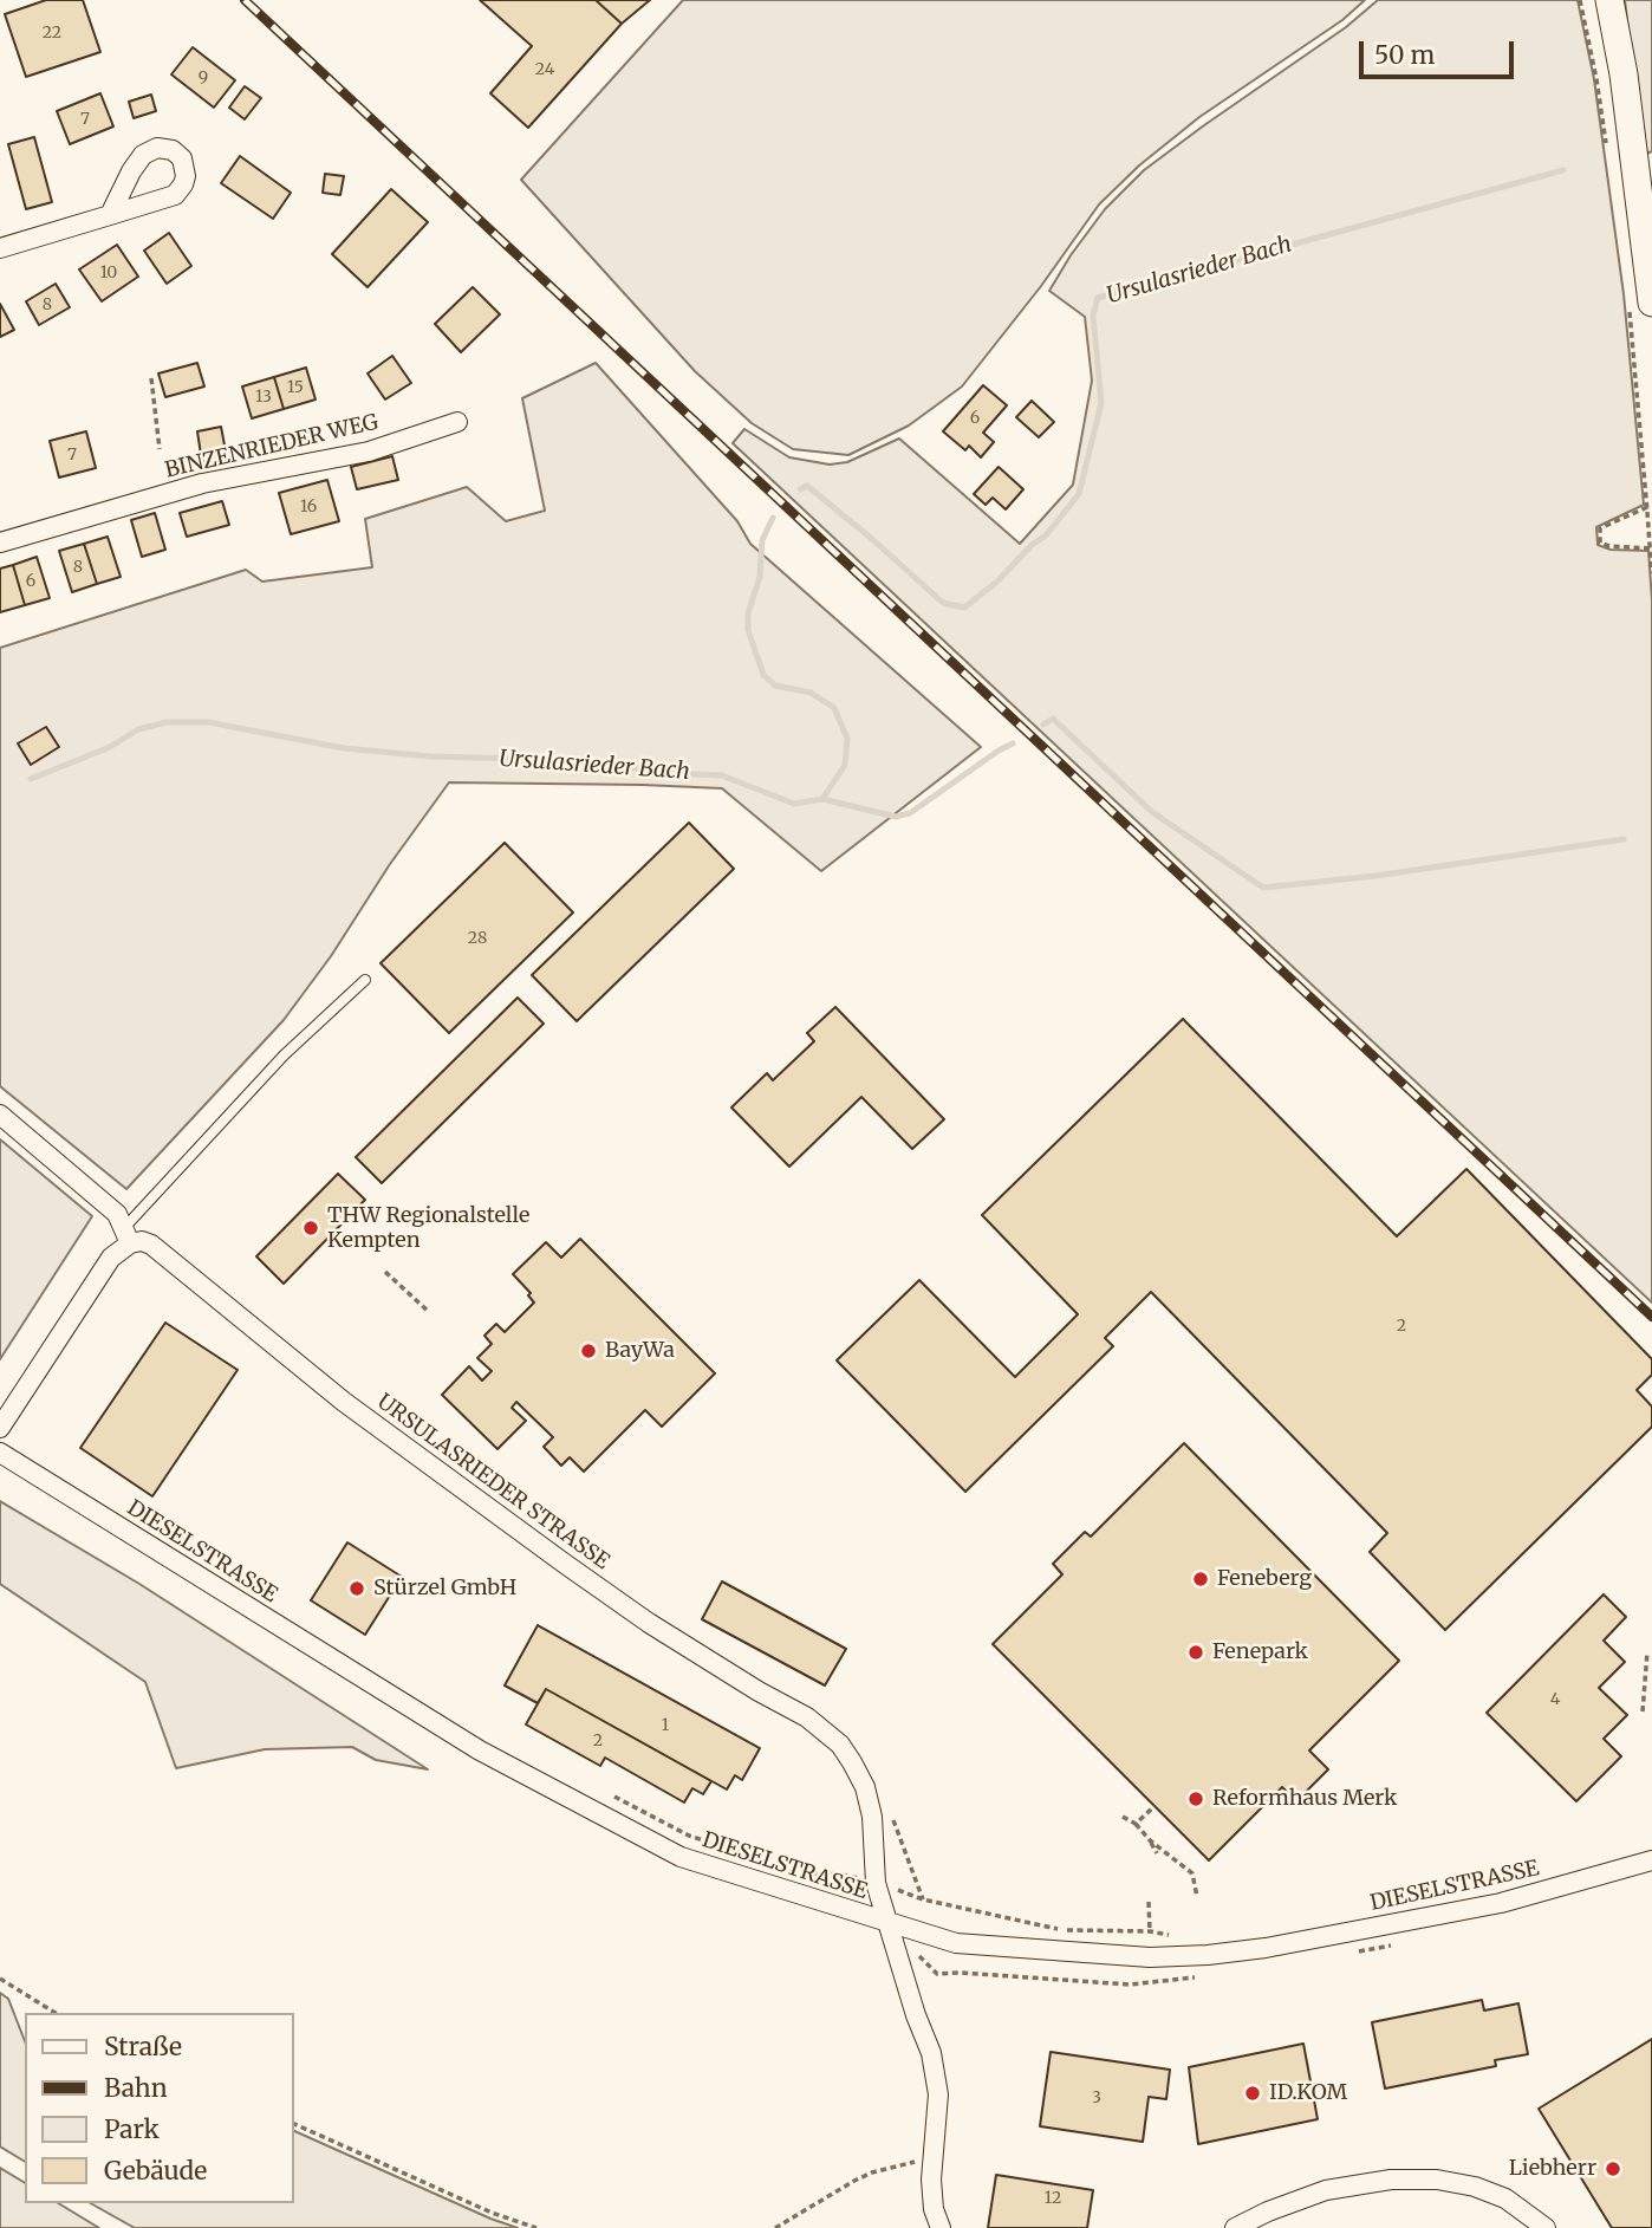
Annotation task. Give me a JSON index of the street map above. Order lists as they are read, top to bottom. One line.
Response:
{"streets":{"street":["BINZENRIEDER WEG","URSULASRIEDER STRASSE","DIESELSTRASSE"]},"crossings":[["URSULASRIEDER STRASSE","DIESELSTRASSE"]],"water":["Ursulasrieder Bach"],"places":["THW Regionalstelle Kempten","BayWa","Feneberg","Stürzel GmbH","Fenepark","Reformhaus Merk","ID.KOM","Liebherr"],"house_numbers":["22","24","9","7","10","8","15","13","6","7","16","8","6","28","2","4","1","2","3","12"],"legend":["Straße","Bahn","Park","Gebäude"],"scale_bar":"50 m"}
